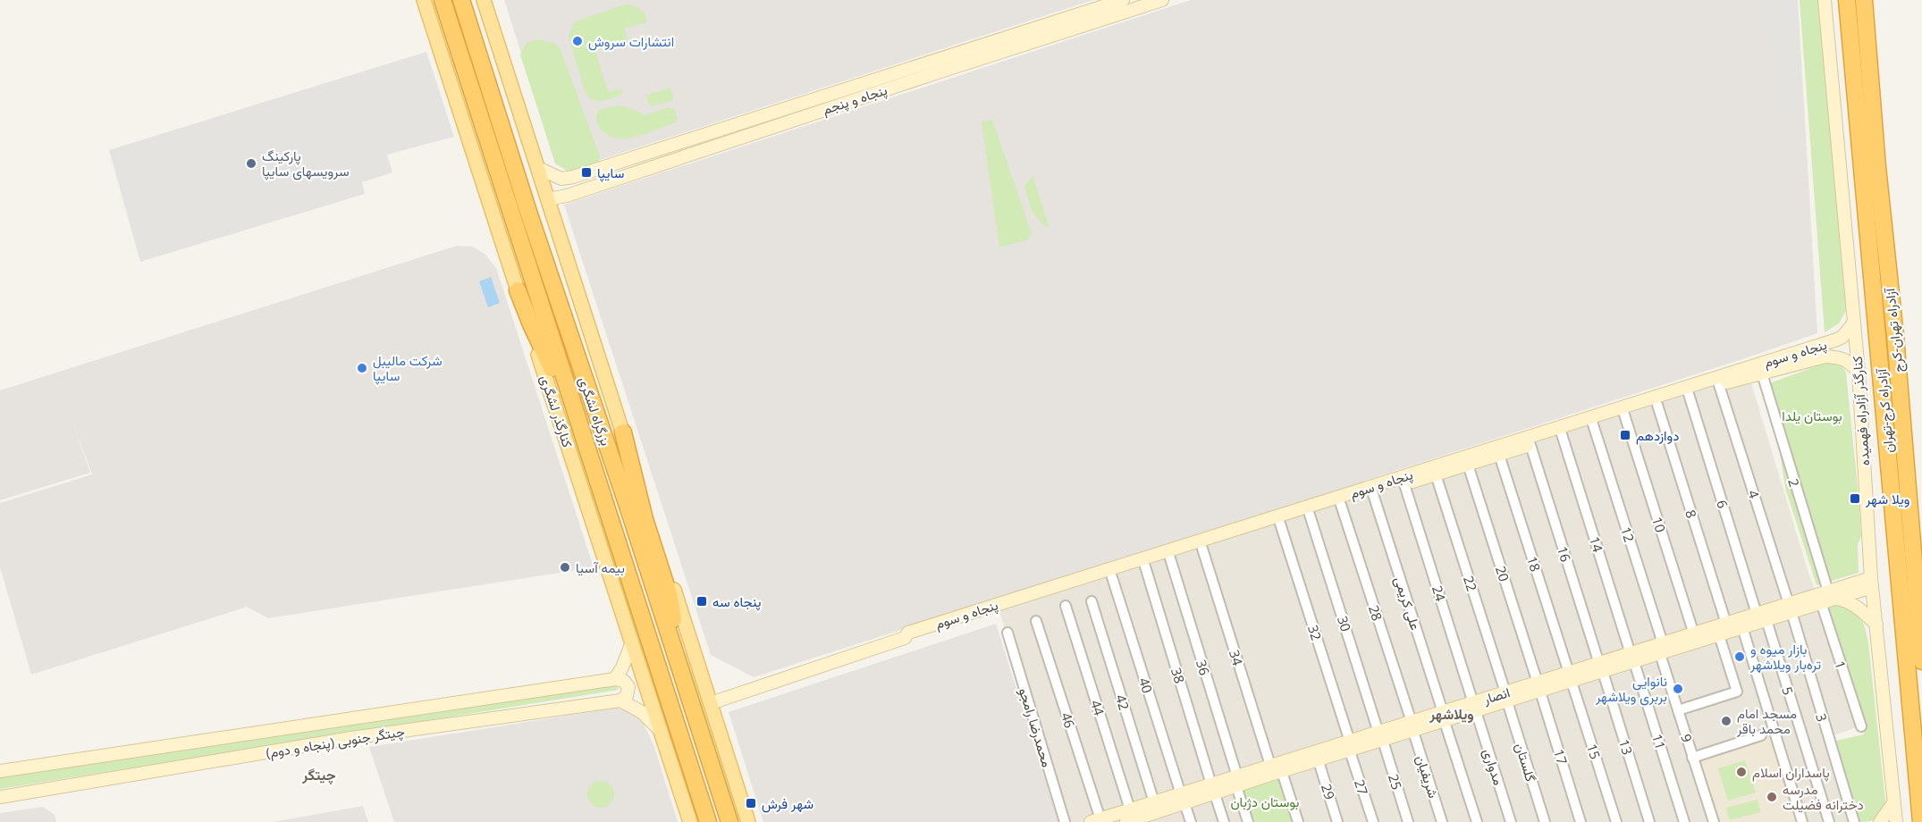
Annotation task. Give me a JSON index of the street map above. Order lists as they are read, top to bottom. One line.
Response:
{"streets":{"highway":["آزادراه تهران-کرج","بزرگراه لشگری","آزادراه کرج-تهران"],"main road":["پنجاه و پنجم","پنجاه و سوم","کنارگذر لشگری","کنارگذر آزادراه فهمیده","انصار","چیتگر جنوبی (پنجاه و دوم)"],"street":["2","4","6","8","10","12","14","16","18","20","22","24","علی کریمی","28","30","32","34","1","36","38","40","5","42","44","3","46","محمدرضا رامجو","9","11","13","15","17","گلستان","مدواری","شریفیان","25","27","29"]},"crossings":[["پنجاه و سوم","کنارگذر آزادراه فهمیده"],["پنجاه و سوم","2"],["پنجاه و سوم","4"],["پنجاه و سوم","6"],["پنجاه و سوم","8"],["پنجاه و سوم","10"],["پنجاه و سوم","12"],["پنجاه و سوم","14"],["پنجاه و سوم","16"],["پنجاه و سوم","18"],["پنجاه و سوم","20"],["پنجاه و سوم","22"],["پنجاه و سوم","24"],["پنجاه و سوم","علی کریمی"],["پنجاه و سوم","28"],["پنجاه و سوم","30"],["پنجاه و سوم","32"],["پنجاه و سوم","34"],["پنجاه و سوم","36"],["پنجاه و سوم","38"],["پنجاه و سوم","40"],["کنارگذر آزادراه فهمیده","انصار"],["2","انصار"],["4","انصار"],["4","3"],["6","5"],["6","انصار"],["8","انصار"],["10","انصار"],["12","انصار"],["12","9"],["14","انصار"],["14","11"],["16","انصار"],["16","13"],["18","انصار"],["18","15"],["20","انصار"],["20","17"],["22","انصار"],["22","گلستان"],["24","انصار"],["24","مدواری"],["علی کریمی","انصار"],["28","انصار"],["28","شریفیان"],["30","انصار"],["30","25"],["32","انصار"],["32","27"],["34","انصار"],["1","انصار"],["36","انصار"],["38","انصار"],["40","انصار"],["5","انصار"],["انصار","42"],["انصار","44"],["انصار","3"],["انصار","46"],["انصار","9"],["انصار","11"],["انصار","13"],["انصار","15"],["انصار","17"],["انصار","گلستان"],["انصار","مدواری"],["انصار","شریفیان"],["انصار","25"],["انصار","27"],["انصار","29"]],"districts":["ویلاشهر","چیتگر"],"parks":["بوستان یلدا","بوستان دژبان"],"places":{"other":["انتشارات سروش","پارکینگ سرویسهای سایپا","شرکت مالیبل سایپا","بیمه آسیا","بازار میوه و تره‌بار ویلاشهر","نانوایی بربری ویلاشهر","مسجد امام محمد باقر","پاسداران اسلام","مدرسه دخترانه فضیلت"],"transit":["سایپا","دوازدهم","ویلا شهر","پنجاه سه","شهر فرش"]}}
